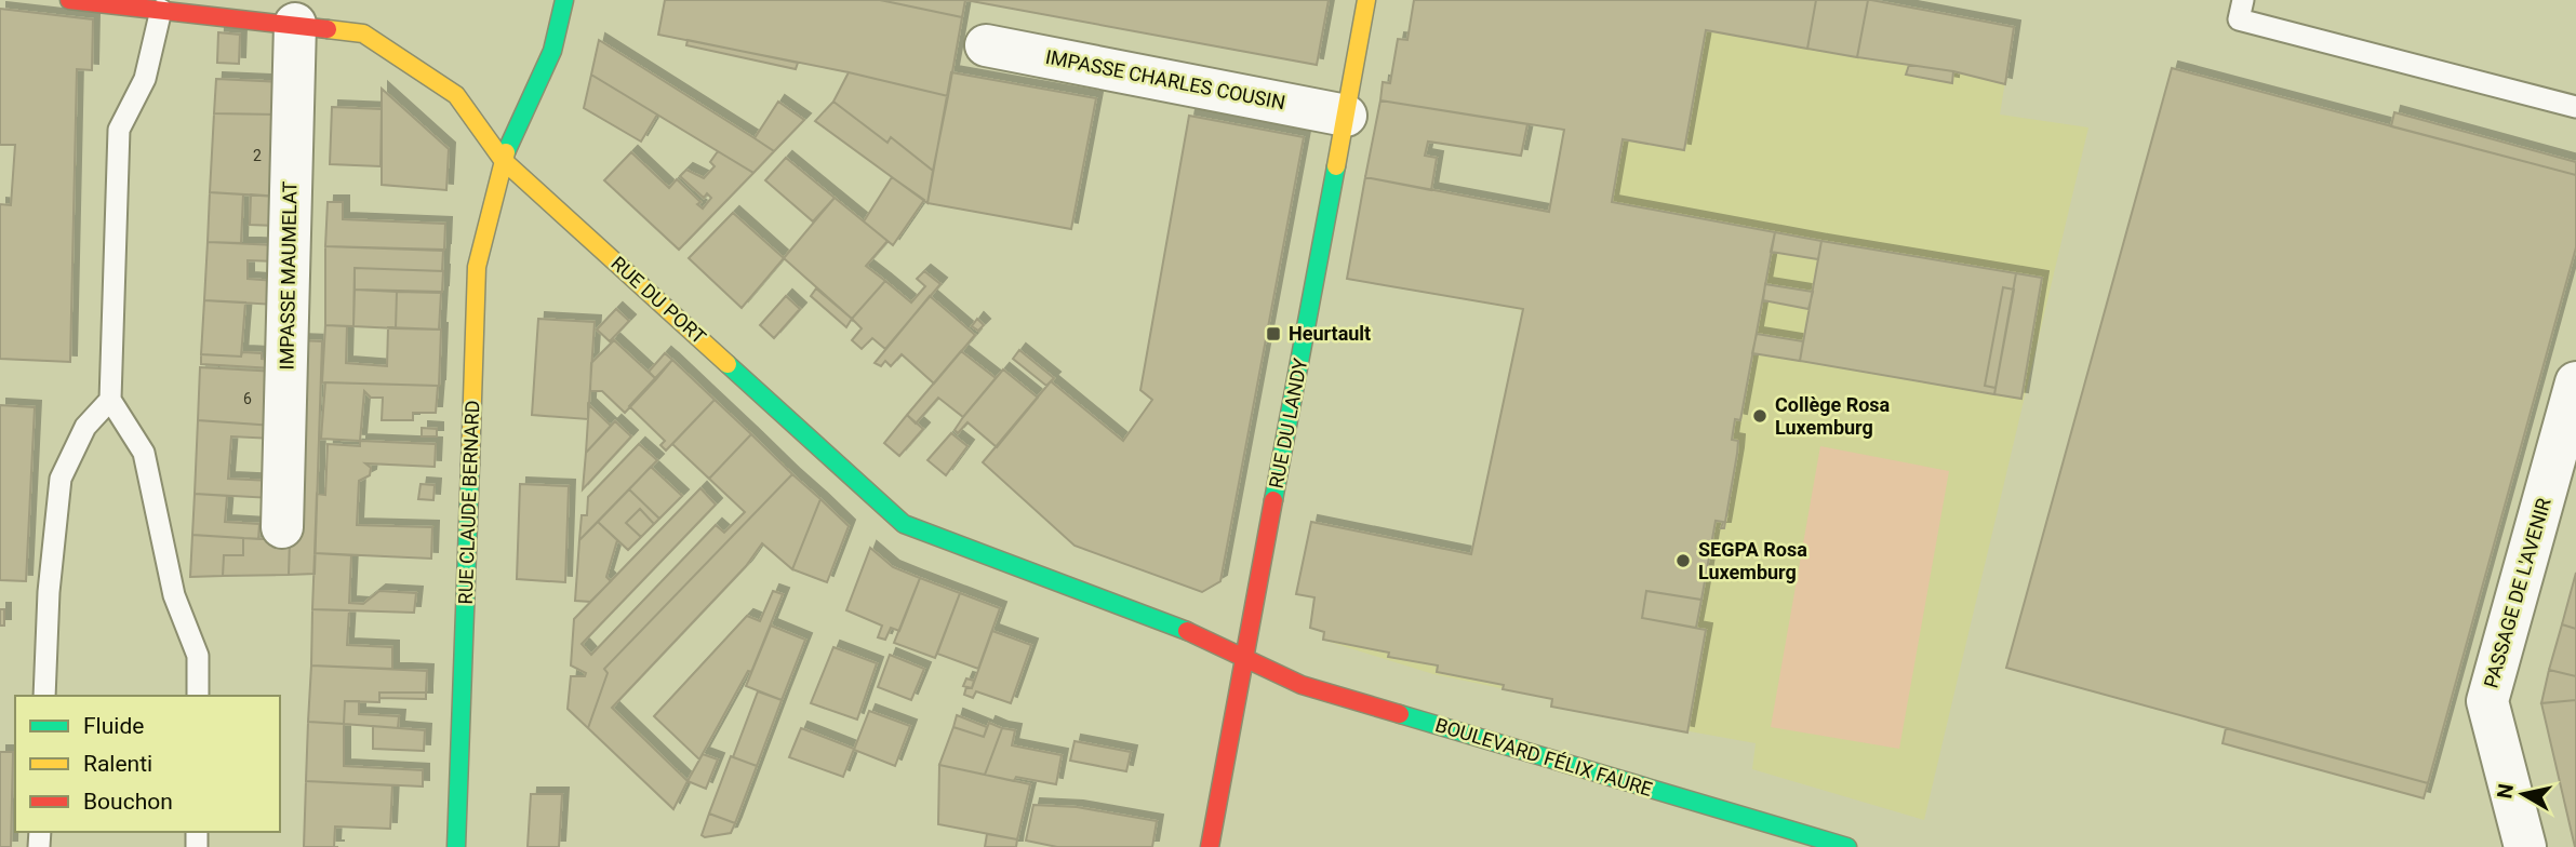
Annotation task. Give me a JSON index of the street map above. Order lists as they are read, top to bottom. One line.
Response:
{"streets":{"street":["IMPASSE CHARLES COUSIN","IMPASSE MAUMELAT","RUE DU PORT","RUE DU LANDY","RUE CLAUDE BERNARD","PASSAGE DE L'AVENIR","BOULEVARD FÉLIX FAURE"]},"crossings":[["IMPASSE CHARLES COUSIN","RUE DU LANDY"],["IMPASSE MAUMELAT","RUE DU PORT"],["RUE DU PORT","RUE DU LANDY"],["RUE DU PORT","RUE CLAUDE BERNARD"],["RUE DU PORT","BOULEVARD FÉLIX FAURE"],["RUE DU LANDY","BOULEVARD FÉLIX FAURE"]],"places":{"transit":["Heurtault"],"other":["Collège Rosa Luxemburg","SEGPA Rosa Luxemburg"]},"house_numbers":["2","6"],"legend":["Fluide","Ralenti","Bouchon"],"north":"left"}
